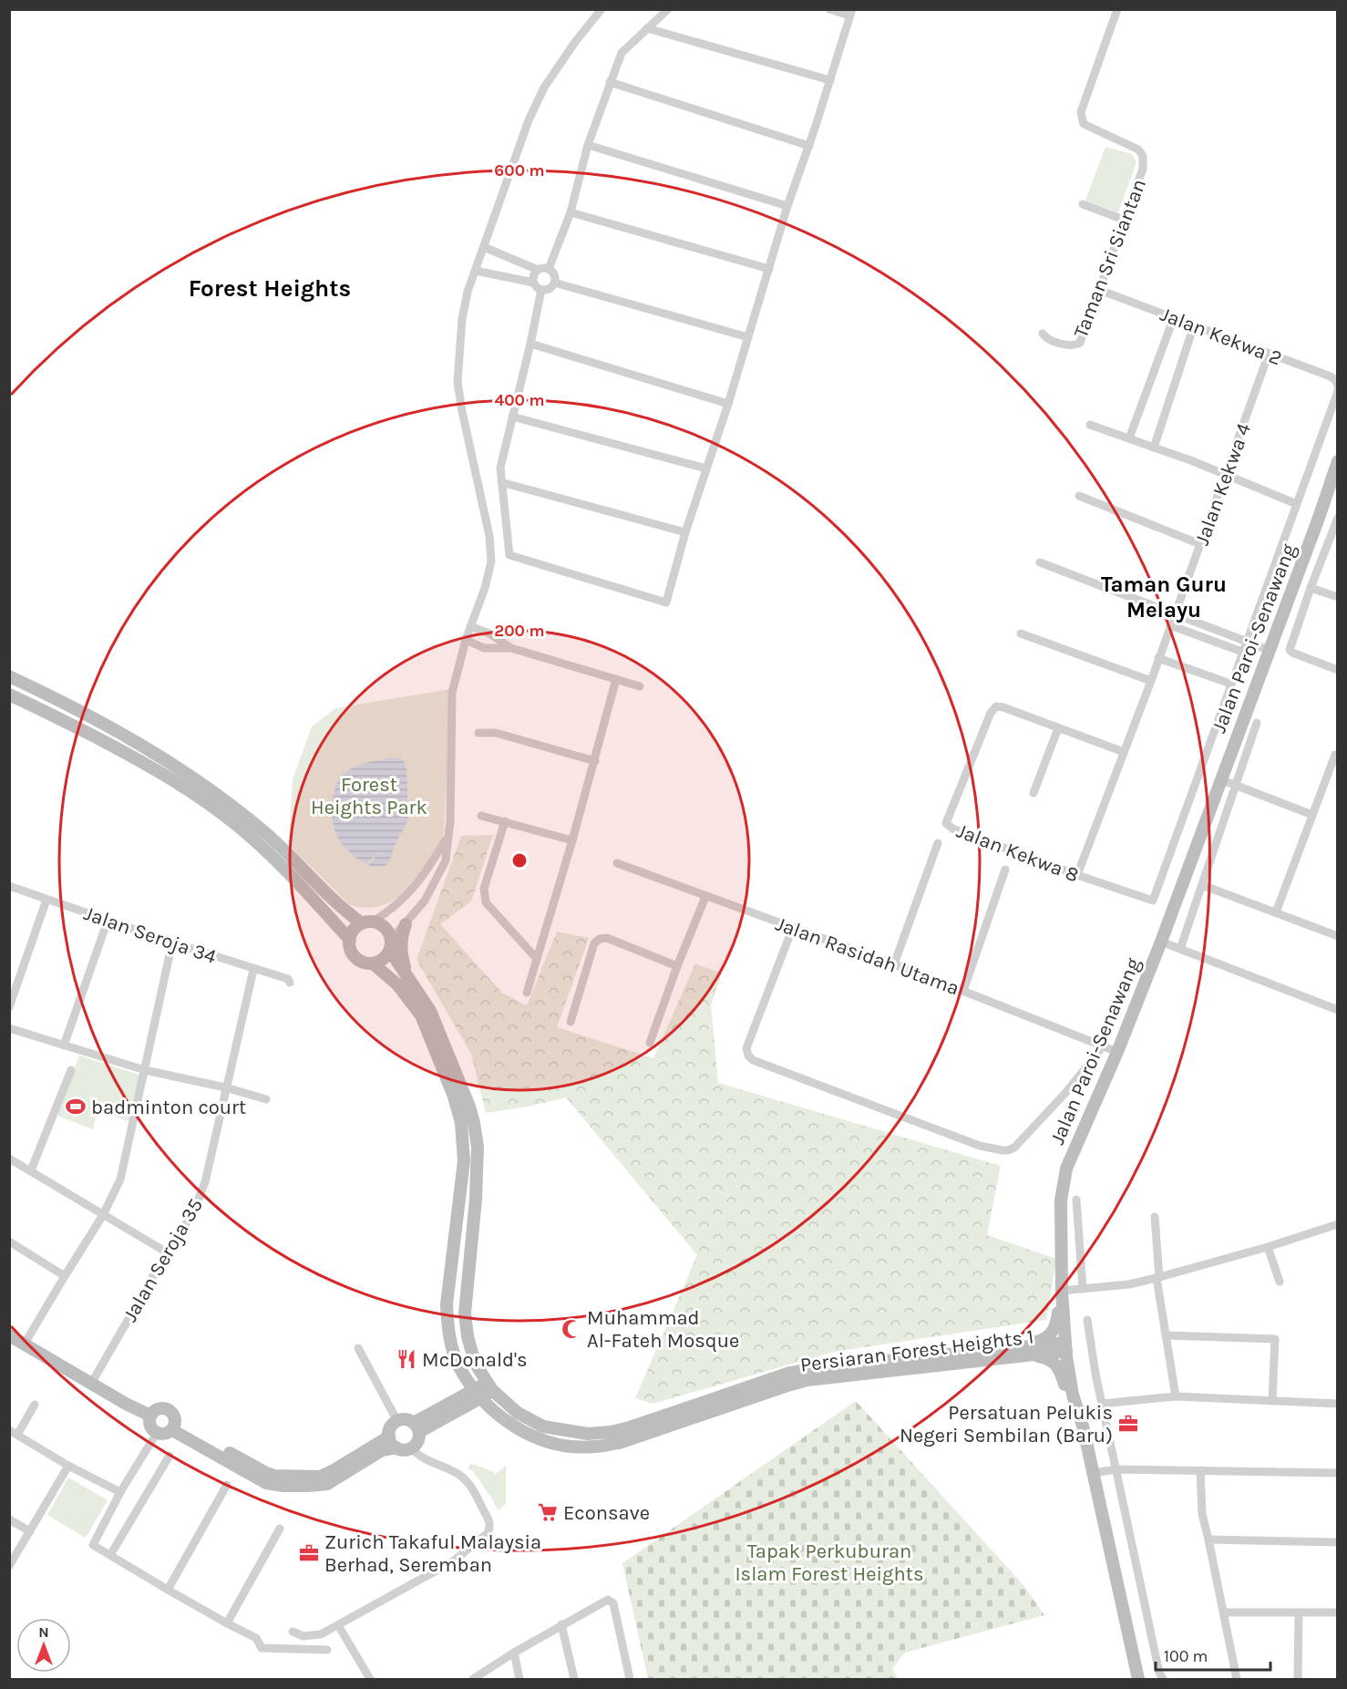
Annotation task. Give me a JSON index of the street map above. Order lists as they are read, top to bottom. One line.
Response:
{"streets":{"street":["Taman Sri Siantan","Jalan Kekwa 2","Jalan Kekwa 4","Jalan Paroi-Senawang","Jalan Kekwa 8","Jalan Seroja 34","Jalan Rasidah Utama","Jalan Seroja 35","Persiaran Forest Heights 1"]},"crossings":[["Taman Sri Siantan","Jalan Kekwa 2"],["Jalan Kekwa 2","Jalan Kekwa 4"],["Jalan Kekwa 2","Jalan Kekwa 8"],["Jalan Kekwa 4","Jalan Kekwa 8"],["Jalan Paroi-Senawang","Jalan Rasidah Utama"],["Jalan Paroi-Senawang","Persiaran Forest Heights 1"],["Jalan Seroja 34","Jalan Seroja 35"]],"districts":["Forest Heights","Taman Guru Melayu"],"parks":["Forest Heights Park","Tapak Perkuburan Islam Forest Heights"],"places":{"sports":["badminton court"],"mosque":["Muhammad Al-Fateh Mosque"],"restaurant":["McDonald's"],"office":["Persatuan Pelukis Negeri Sembilan (Baru)","Zurich Takaful Malaysia Berhad, Seremban"],"supermarket":["Econsave"]},"scale_bar":"100 m","north":"top","rings":["600 m","400 m","200 m"]}
